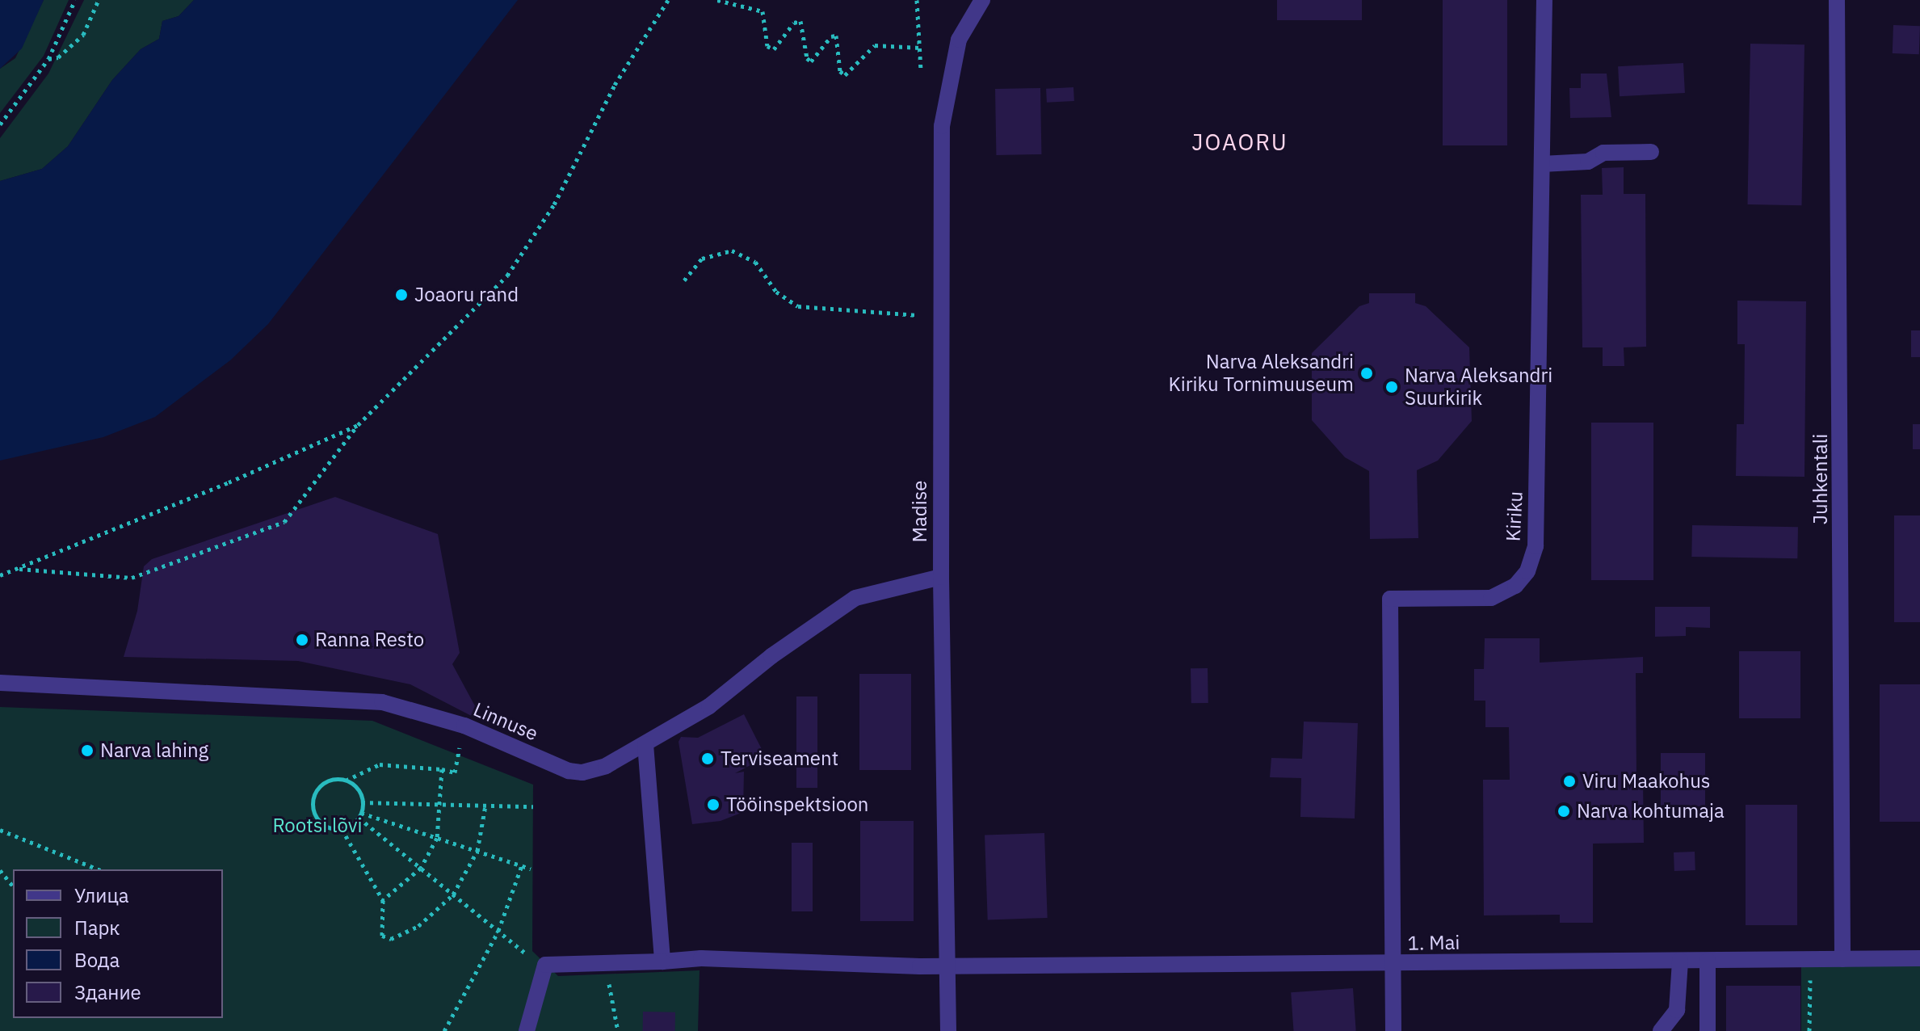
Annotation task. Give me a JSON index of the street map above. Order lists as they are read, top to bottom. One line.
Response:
{"streets":{"street":["Juhkentali","Madise","Kiriku","Linnuse","1. Mai"]},"crossings":[["Juhkentali","1. Mai"],["Madise","Linnuse"],["Madise","1. Mai"],["Kiriku","1. Mai"]],"districts":["JOAORU"],"parks":["Rootsi lõvi"],"places":["Joaoru rand","Narva Aleksandri Kiriku Tornimuuseum","Narva Aleksandri Suurkirik","Ranna Resto","Narva lahing","Terviseament","Viru Maakohus","Tööinspektsioon","Narva kohtumaja"],"legend":["Улица","Парк","Вода","Здание"]}
